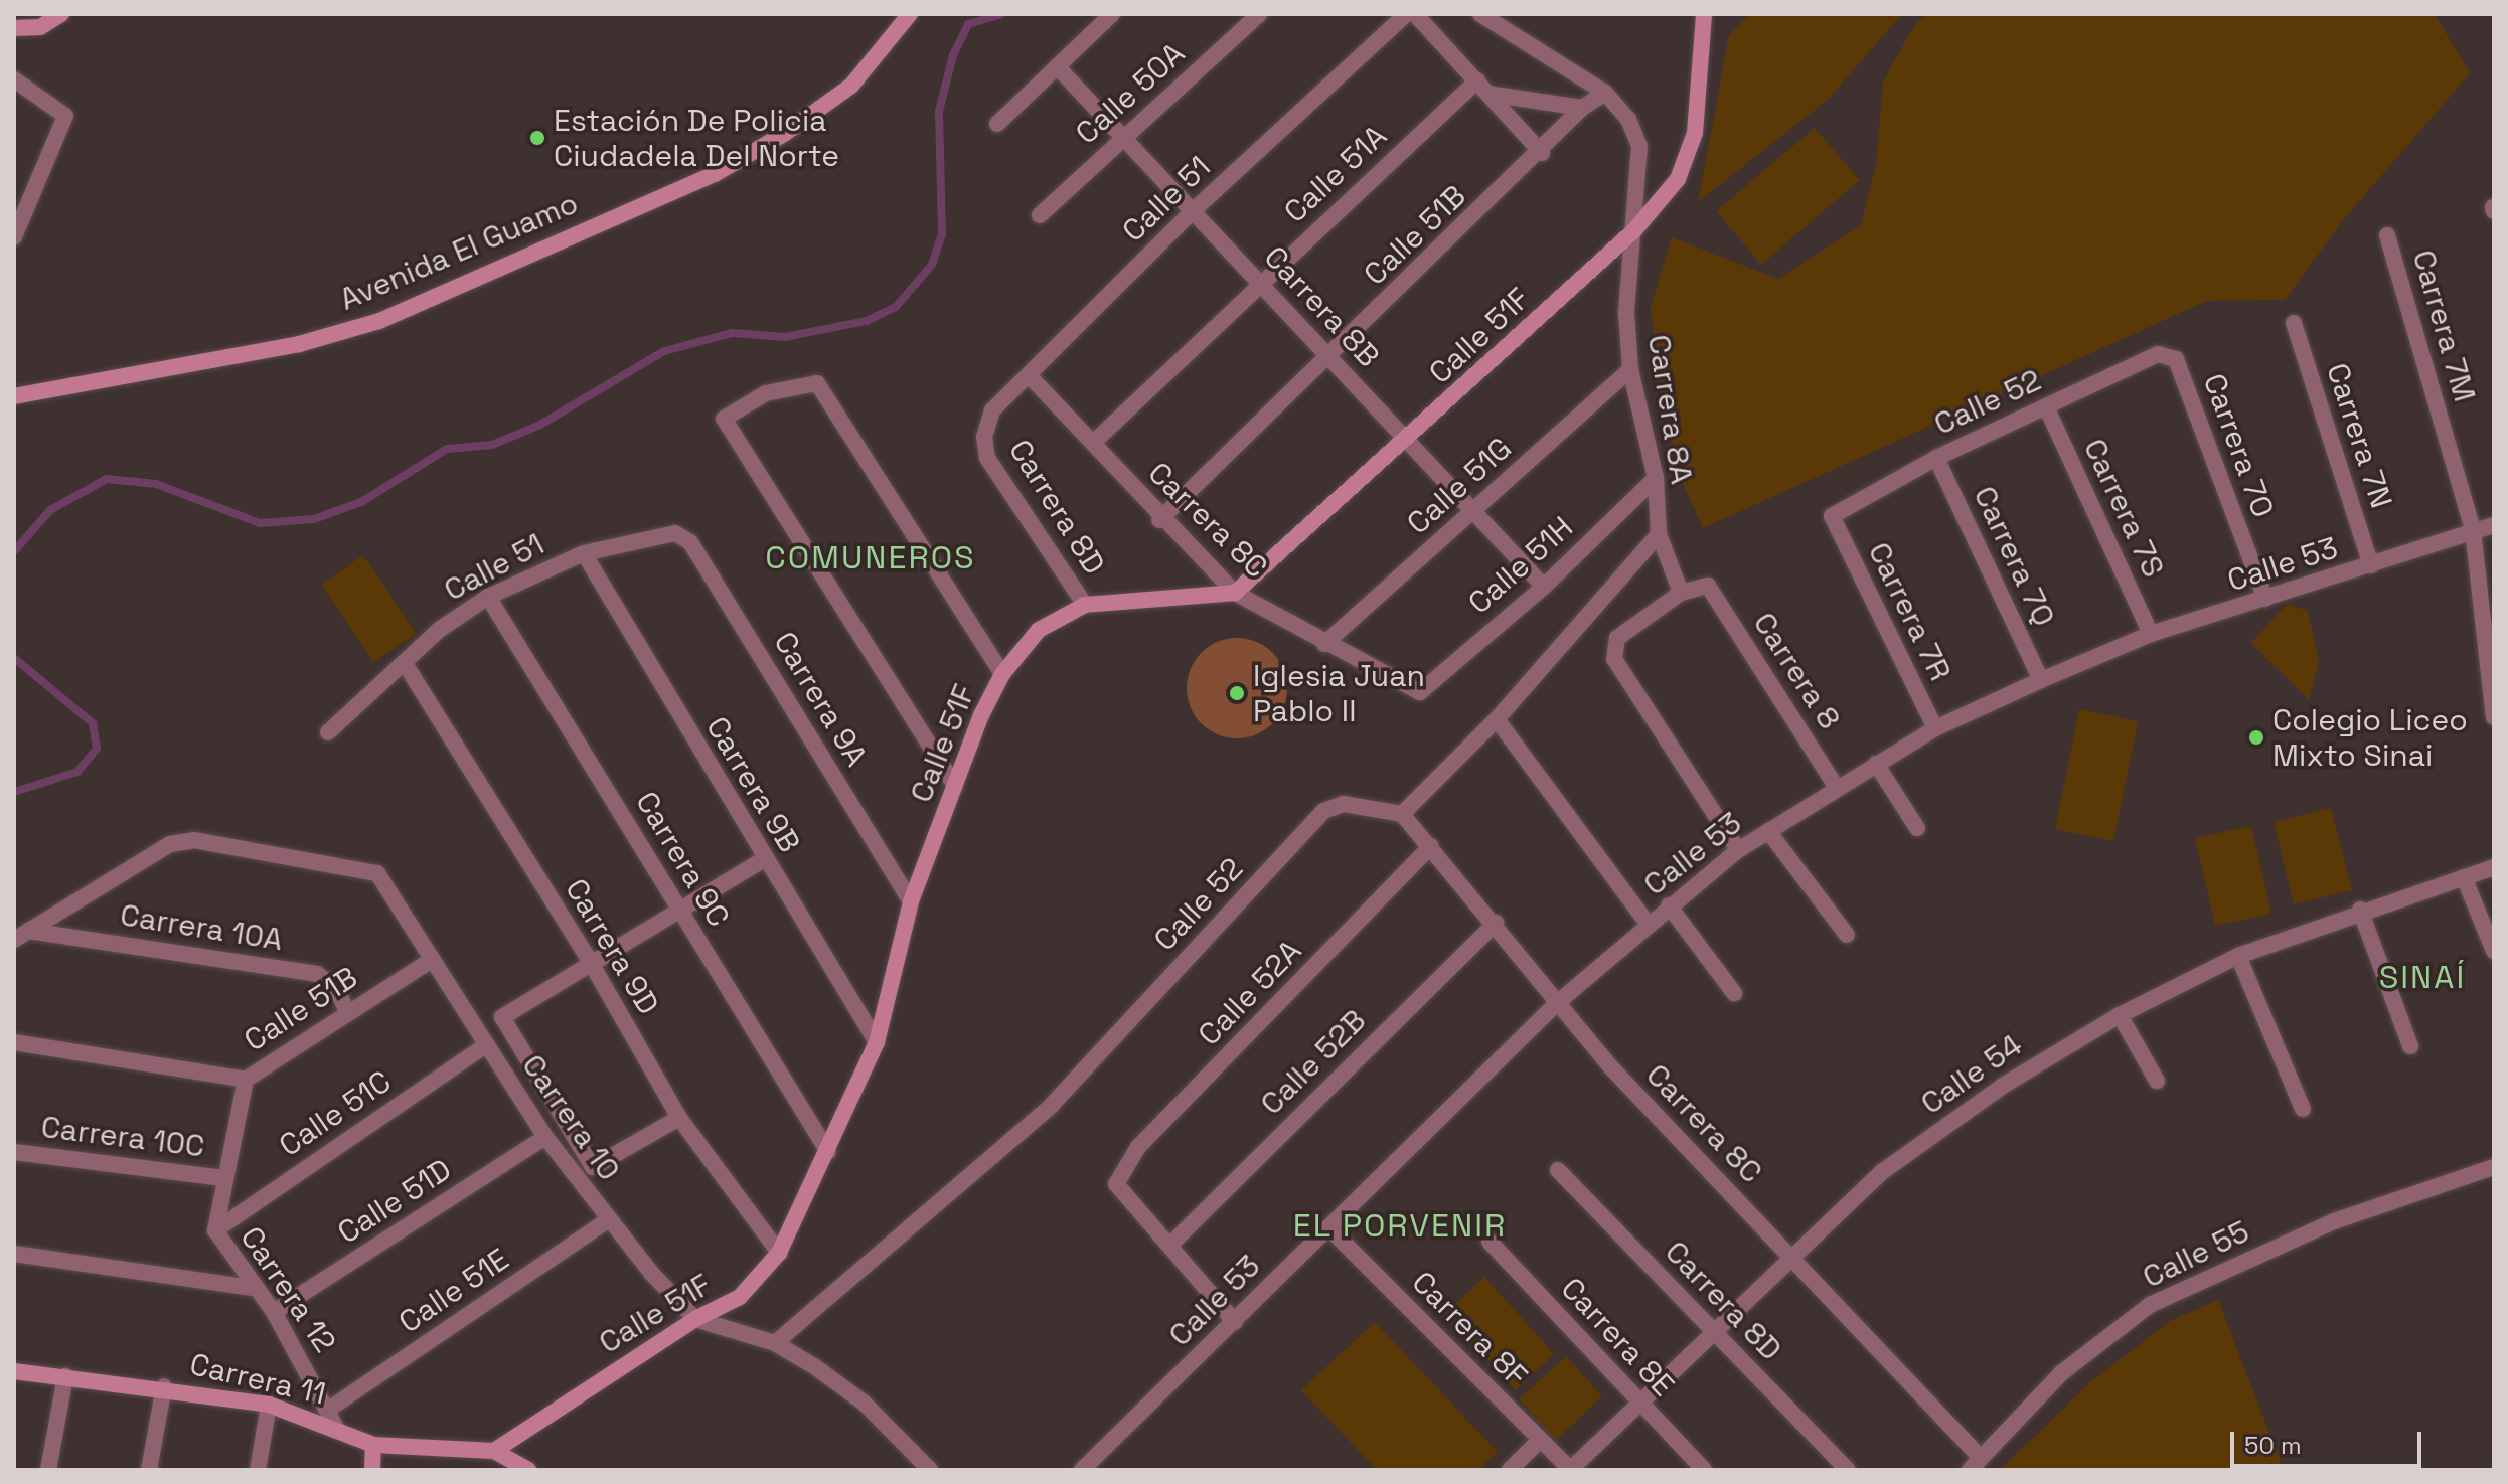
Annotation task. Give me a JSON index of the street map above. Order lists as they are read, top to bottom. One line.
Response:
{"streets":{"street":["Calle 50A","Calle 51A","Calle 51","Calle 51B","Avenida El Guamo","Carrera 8B","Carrera 7M","Calle 51F","Calle 52","Carrera 8A","Carrera 7N","Carrera 7O","Calle 51G","Carrera 8D","Carrera 7S","Carrera 8C","Carrera 7Q","Calle 53","Calle 51H","Carrera 7R","Carrera 8","Carrera 9A","Carrera 9B","Carrera 9C","Carrera 10A","Carrera 9D","Calle 52A","Calle 52B","Calle 54","Calle 51C","Carrera 10","Carrera 10C","Calle 51D","Calle 55","Carrera 12","Calle 51E","Carrera 8F","Carrera 8E","Carrera 11"]},"crossings":[["Calle 50A","Carrera 8B"],["Calle 51A","Carrera 8B"],["Calle 51A","Carrera 8C"],["Calle 51","Carrera 8B"],["Calle 51","Carrera 8D"],["Calle 51","Carrera 8C"],["Calle 51","Carrera 9A"],["Calle 51","Carrera 9B"],["Calle 51","Carrera 9C"],["Calle 51","Carrera 9D"],["Calle 51B","Carrera 8B"],["Calle 51B","Carrera 8A"],["Calle 51B","Carrera 8C"],["Calle 51B","Carrera 10A"],["Calle 51B","Carrera 10"],["Calle 51B","Carrera 10C"],["Calle 51B","Carrera 12"],["Carrera 8B","Calle 51F"],["Carrera 8B","Calle 51G"],["Carrera 8B","Calle 51H"],["Carrera 7M","Calle 53"],["Calle 51F","Carrera 8A"],["Calle 51F","Carrera 8D"],["Calle 51F","Carrera 8C"],["Calle 51F","Carrera 9A"],["Calle 51F","Carrera 9B"],["Calle 51F","Carrera 9C"],["Calle 51F","Carrera 9D"],["Calle 51F","Carrera 10"],["Calle 51F","Carrera 11"],["Calle 52","Carrera 7O"],["Calle 52","Carrera 7S"],["Calle 52","Carrera 8C"],["Calle 52","Carrera 7Q"],["Calle 52","Carrera 7R"],["Carrera 8A","Calle 51G"],["Carrera 8A","Calle 51H"],["Carrera 8A","Carrera 8"],["Carrera 7N","Calle 53"],["Carrera 7O","Calle 53"],["Calle 51G","Carrera 8C"],["Carrera 8D","Calle 54"],["Carrera 7S","Calle 53"],["Carrera 8C","Calle 53"],["Carrera 8C","Calle 51H"],["Carrera 8C","Calle 52A"],["Carrera 8C","Calle 52B"],["Carrera 8C","Calle 54"],["Carrera 8C","Calle 55"],["Carrera 7Q","Calle 53"],["Calle 53","Carrera 7R"],["Calle 53","Carrera 8"],["Calle 53","Carrera 8F"],["Carrera 10A","Carrera 10"],["Calle 52A","Calle 52B"],["Calle 54","Carrera 8F"],["Calle 54","Carrera 8E"],["Calle 51C","Carrera 10"],["Calle 51C","Carrera 12"],["Carrera 10","Calle 51D"],["Carrera 10","Calle 51E"],["Carrera 10C","Carrera 12"],["Calle 51D","Carrera 12"],["Carrera 12","Calle 51E"],["Carrera 12","Carrera 11"]],"districts":["COMUNEROS","SINAÍ","EL PORVENIR"],"places":["Estación De Policia Ciudadela Del Norte","Iglesia Juan Pablo II","Colegio Liceo Mixto Sinai"],"scale_bar":"50 m"}
